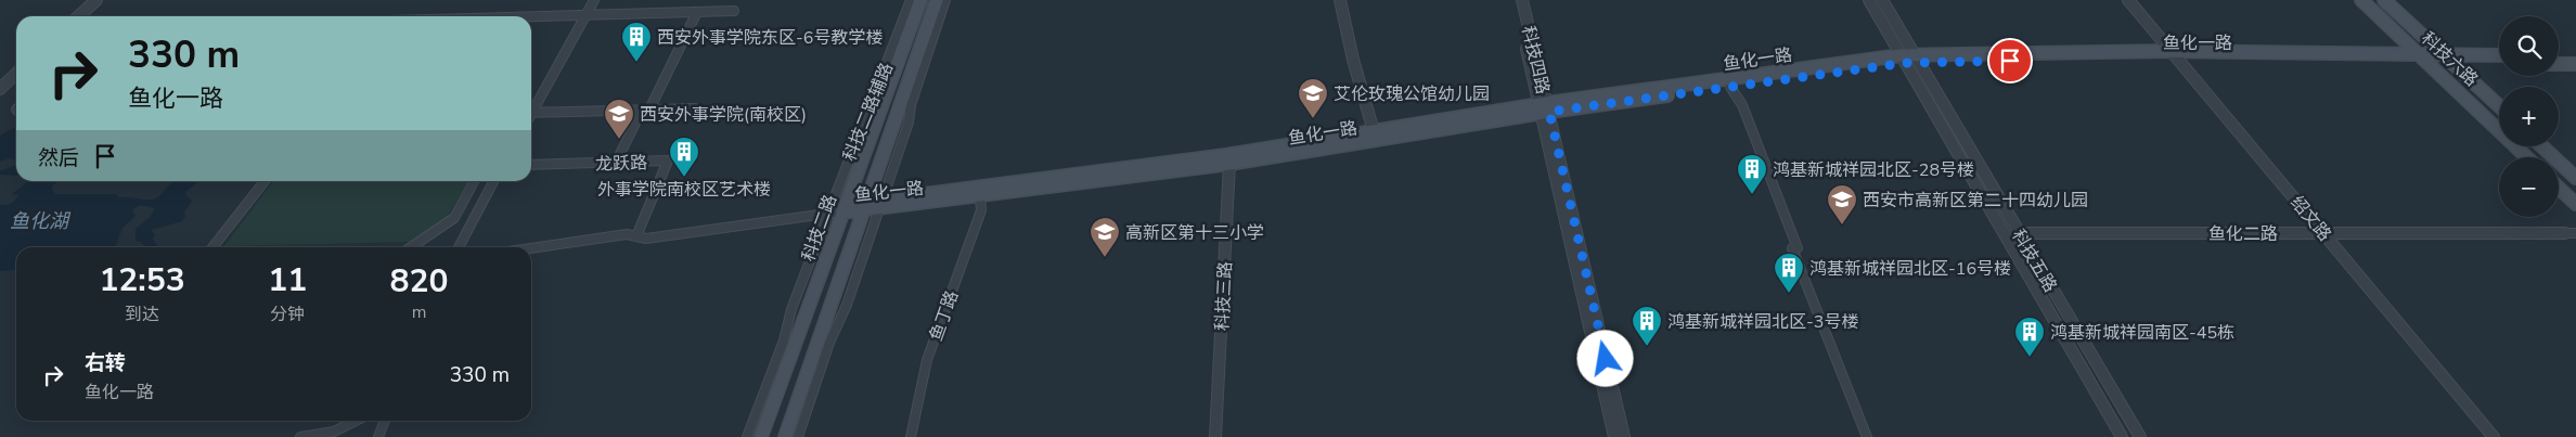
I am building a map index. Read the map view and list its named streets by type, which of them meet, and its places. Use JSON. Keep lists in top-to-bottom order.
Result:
{
  "streets": {
    "main road": ["鱼化一路", "科技六路", "科技二路"],
    "street": [
      "科技四路",
      "科技二路辅路",
      "龙跃路",
      "绍文路",
      "鱼化二路",
      "科技五路",
      "科技三路",
      "鱼丁路"
    ]
  },
  "crossings": [
    ["鱼化一路", "科技六路"],
    ["鱼化一路", "科技四路"],
    ["鱼化一路", "科技二路辅路"],
    ["鱼化一路", "绍文路"],
    ["鱼化一路", "科技二路"],
    ["鱼化一路", "科技五路"],
    ["鱼化一路", "科技三路"],
    ["鱼化一路", "鱼丁路"],
    ["绍文路", "鱼化二路"],
    ["鱼化二路", "科技五路"]
  ],
  "water": ["鱼化湖"],
  "places": {
    "building": [
      "西安外事学院东区-6号教学楼",
      "外事学院南校区艺术楼",
      "鸿基新城祥园北区-28号楼",
      "鸿基新城祥园北区-16号楼",
      "鸿基新城祥园北区-3号楼",
      "鸿基新城祥园南区-45栋"
    ],
    "school or university": [
      "艾伦玫瑰公馆幼儿园",
      "西安外事学院(南校区)",
      "西安市高新区第二十四幼儿园",
      "高新区第十三小学"
    ]
  },
  "page": {
    "map_buttons": ["+", "−"],
    "turn": ["330 m", "鱼化一路"],
    "then": "然后",
    "eta": [
      "12:53",
      "到达",
      "11",
      "分钟",
      "820",
      "m"
    ],
    "list": [
      {
        "name": "右转",
        "note": "鱼化一路",
        "value": "330 m"
      }
    ]
  }
}
